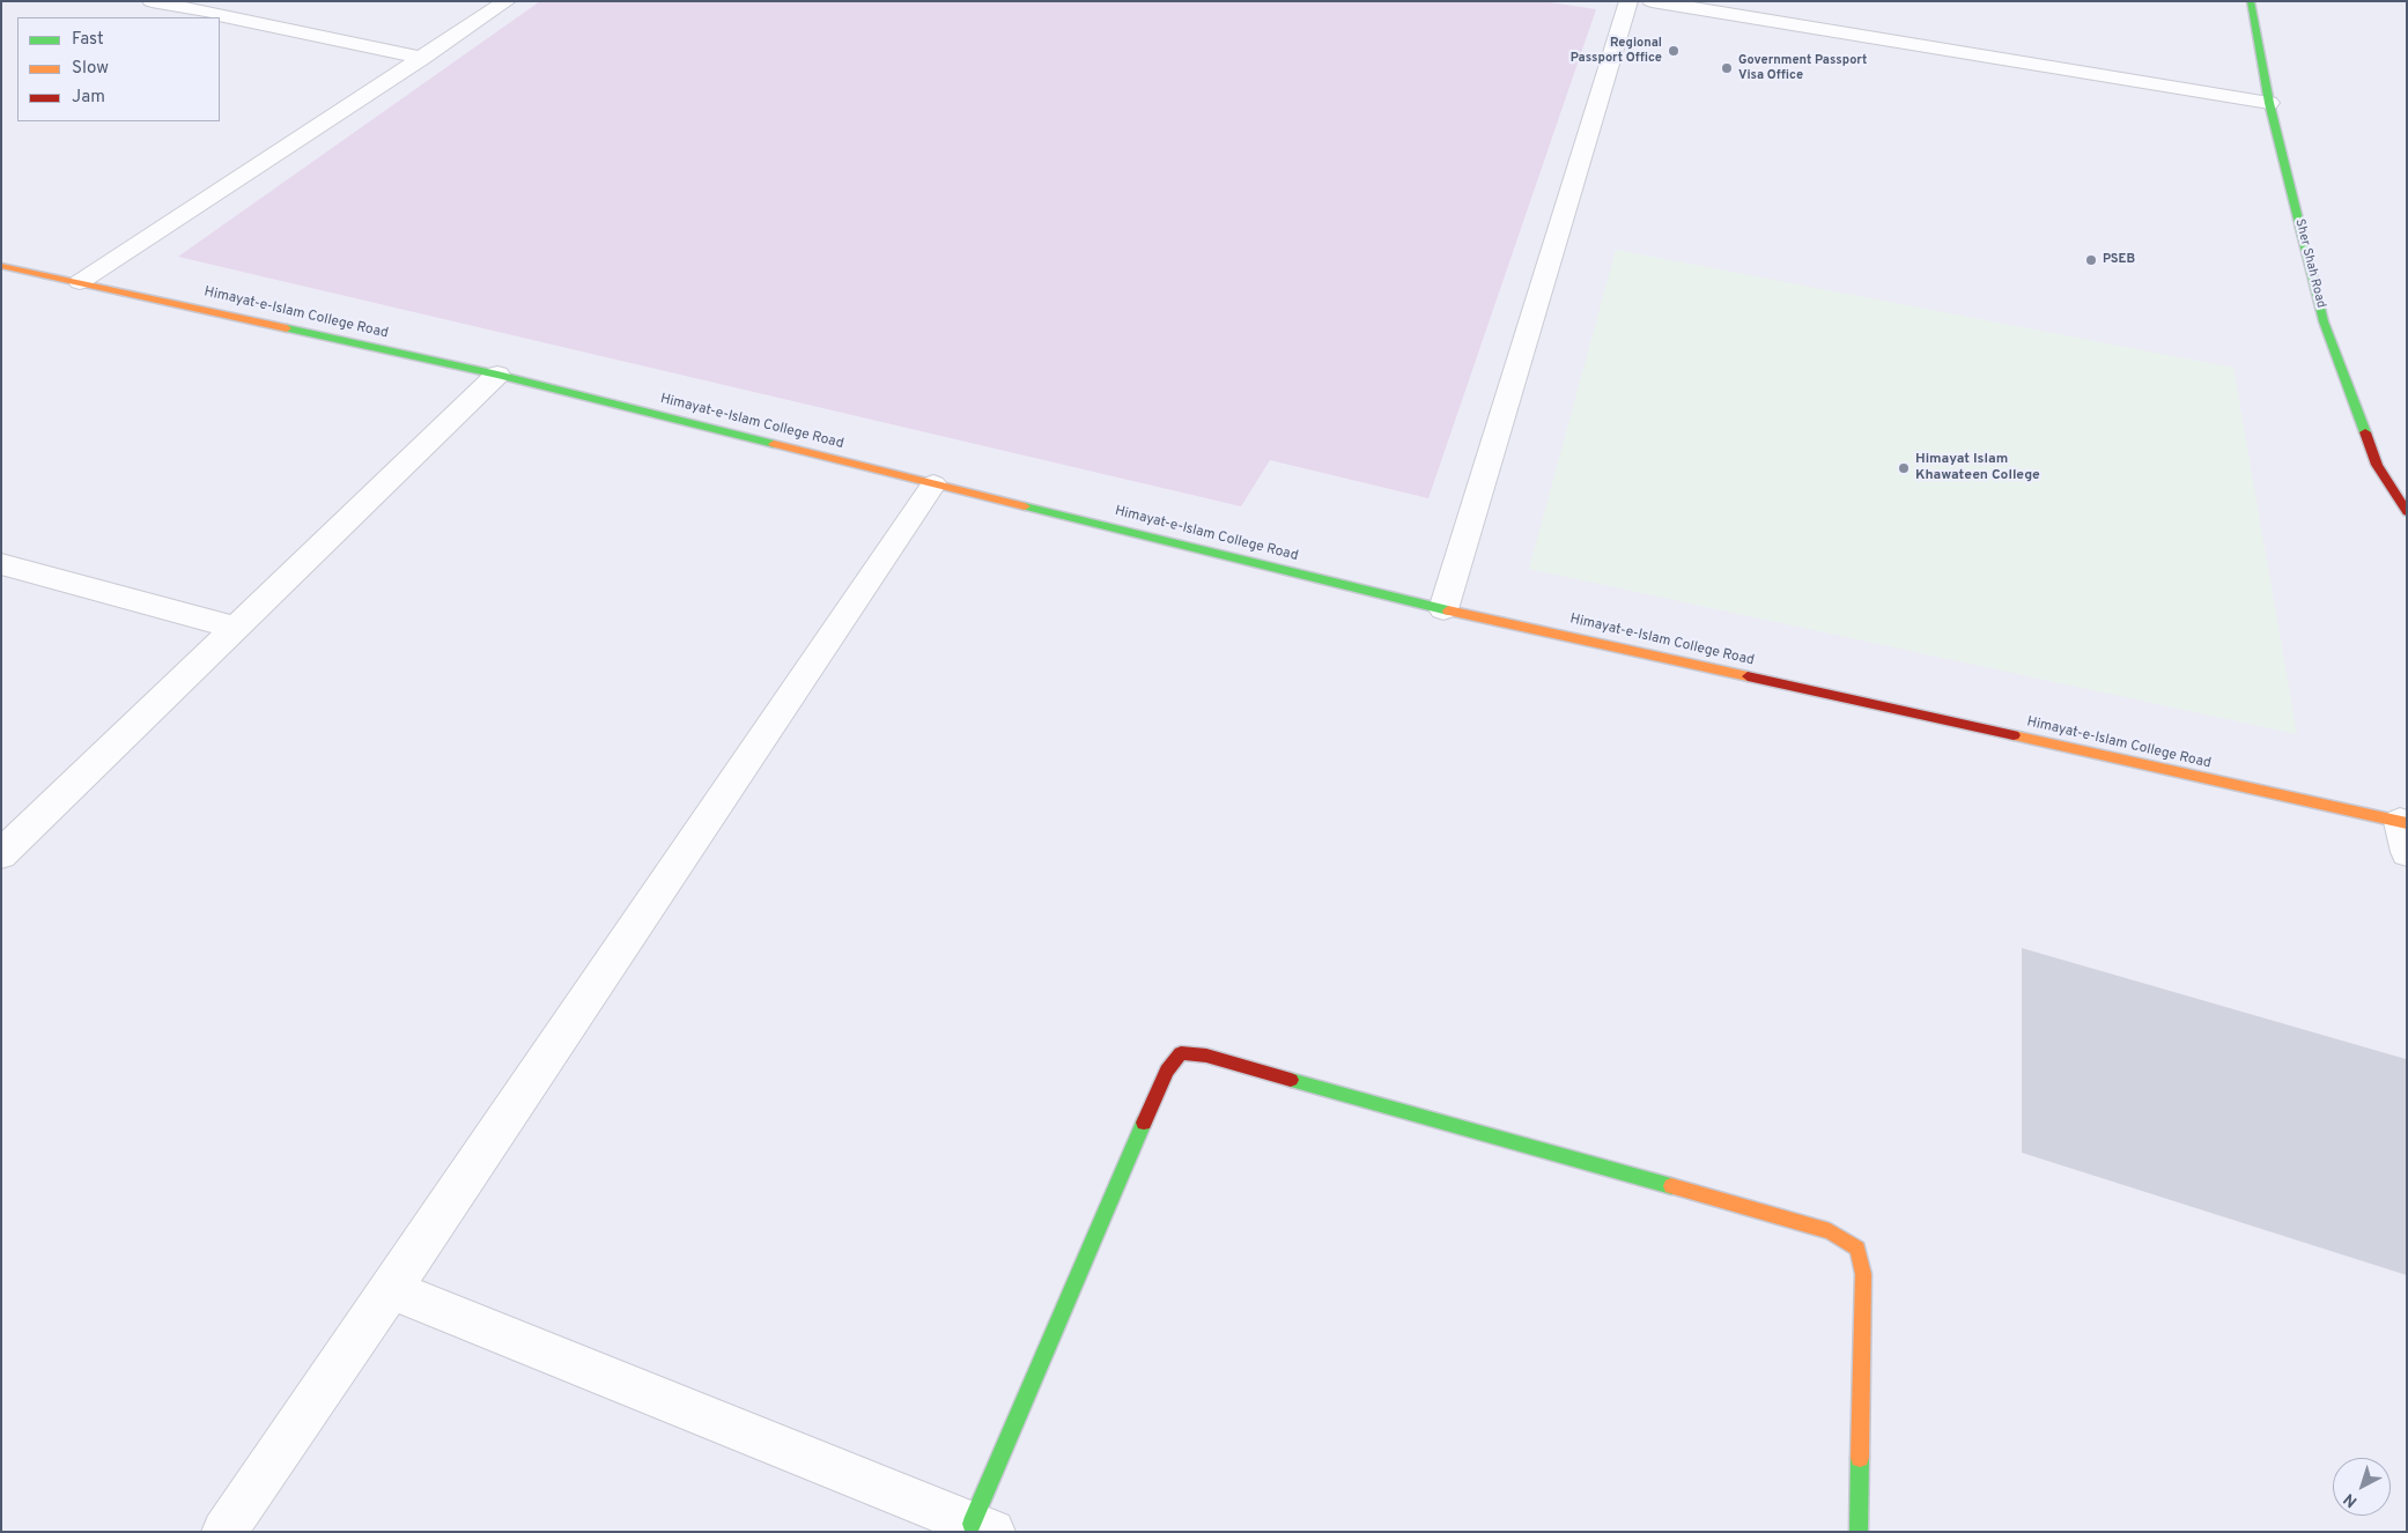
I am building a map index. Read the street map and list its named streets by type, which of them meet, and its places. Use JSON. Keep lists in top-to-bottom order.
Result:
{
  "streets": {
    "street": ["Sher Shah Road", "Himayat-e-Islam College Road"]
  },
  "places": [
    "Regional Passport Office",
    "Government Passport Visa Office",
    "PSEB",
    "Himayat Islam Khawateen College"
  ],
  "legend": ["Fast", "Slow", "Jam"],
  "north": "bottom left"
}
